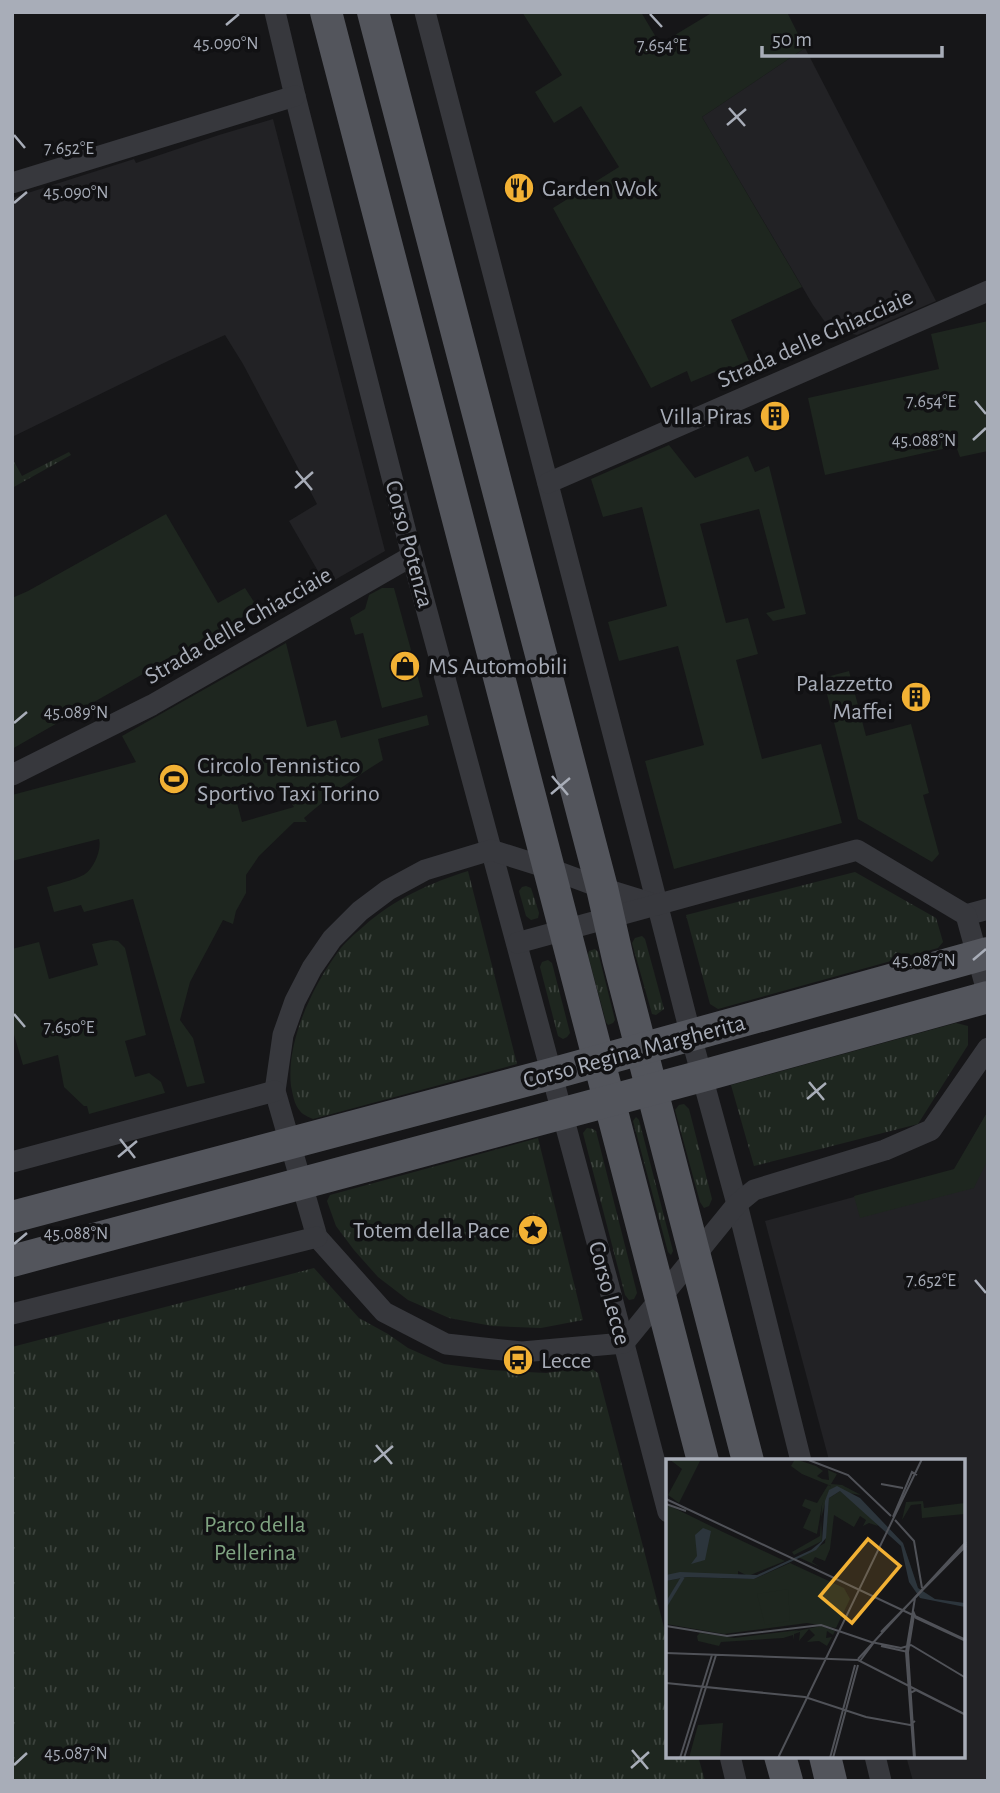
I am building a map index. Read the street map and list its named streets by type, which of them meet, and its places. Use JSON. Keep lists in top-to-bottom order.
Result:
{
  "streets": {
    "main road": ["Corso Regina Margherita", "Corso Lecce"],
    "street": ["Strada delle Ghiacciaie", "Corso Potenza"]
  },
  "crossings": [
    ["Strada delle Ghiacciaie", "Corso Potenza"],
    ["Corso Potenza", "Corso Regina Margherita"],
    ["Corso Potenza", "Corso Lecce"],
    ["Corso Regina Margherita", "Corso Lecce"]
  ],
  "parks": ["Parco della Pellerina"],
  "places": {
    "restaurant": ["Garden Wok"],
    "building": ["Villa Piras", "Palazzetto Maffei"],
    "shop": ["MS Automobili"],
    "sports": ["Circolo Tennistico Sportivo Taxi Torino"],
    "place": ["Totem della Pace"],
    "bus stop": ["Lecce"]
  },
  "scale_bar": "50 m",
  "coordinates": [
    "45.090°N",
    "7.654°E",
    "7.652°E",
    "45.088°N",
    "45.089°N",
    "45.087°N",
    "7.650°E"
  ]
}
